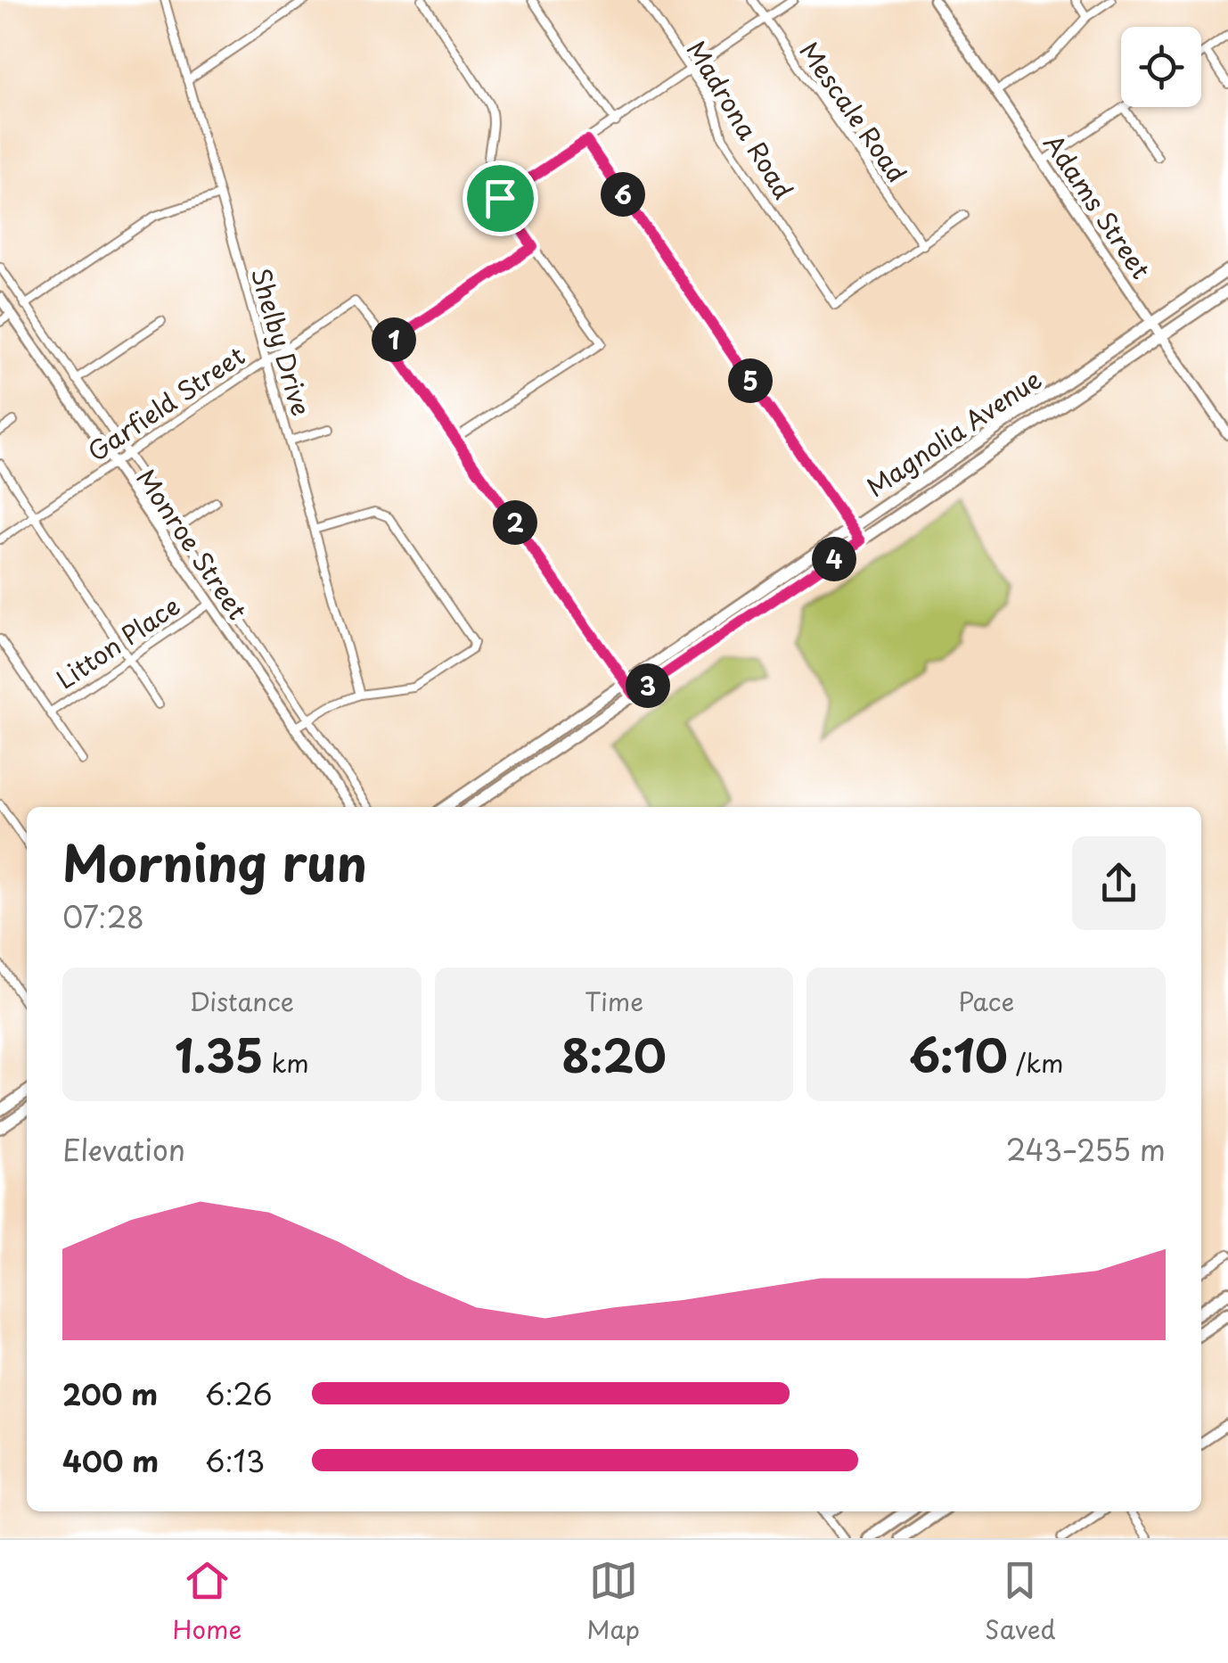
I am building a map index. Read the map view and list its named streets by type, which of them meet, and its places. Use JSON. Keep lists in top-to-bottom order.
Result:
{
  "streets": {
    "main road": ["Adams Street", "Magnolia Avenue", "Monroe Street"],
    "street": [
      "Mescale Road",
      "Madrona Road",
      "Shelby Drive",
      "Garfield Street",
      "Litton Place"
    ]
  },
  "crossings": [
    ["Mescale Road", "Madrona Road"],
    ["Adams Street", "Magnolia Avenue"],
    ["Shelby Drive", "Garfield Street"],
    ["Garfield Street", "Monroe Street"],
    ["Monroe Street", "Litton Place"]
  ],
  "page": {
    "pins": [
      "6",
      "1",
      "5",
      "2",
      "4",
      "3"
    ],
    "heading": ["Morning run", "07:28"],
    "stats": [
      ["Distance", "1.35 km"],
      ["Time", "8:20"],
      ["Pace", "6:10 /km"]
    ],
    "chart": ["Elevation", "243–255 m"],
    "list": [
      {
        "name": "200 m",
        "note": "6:26"
      },
      {
        "name": "400 m",
        "note": "6:13"
      }
    ],
    "tabs": ["Home", "Map", "Saved"]
  }
}
